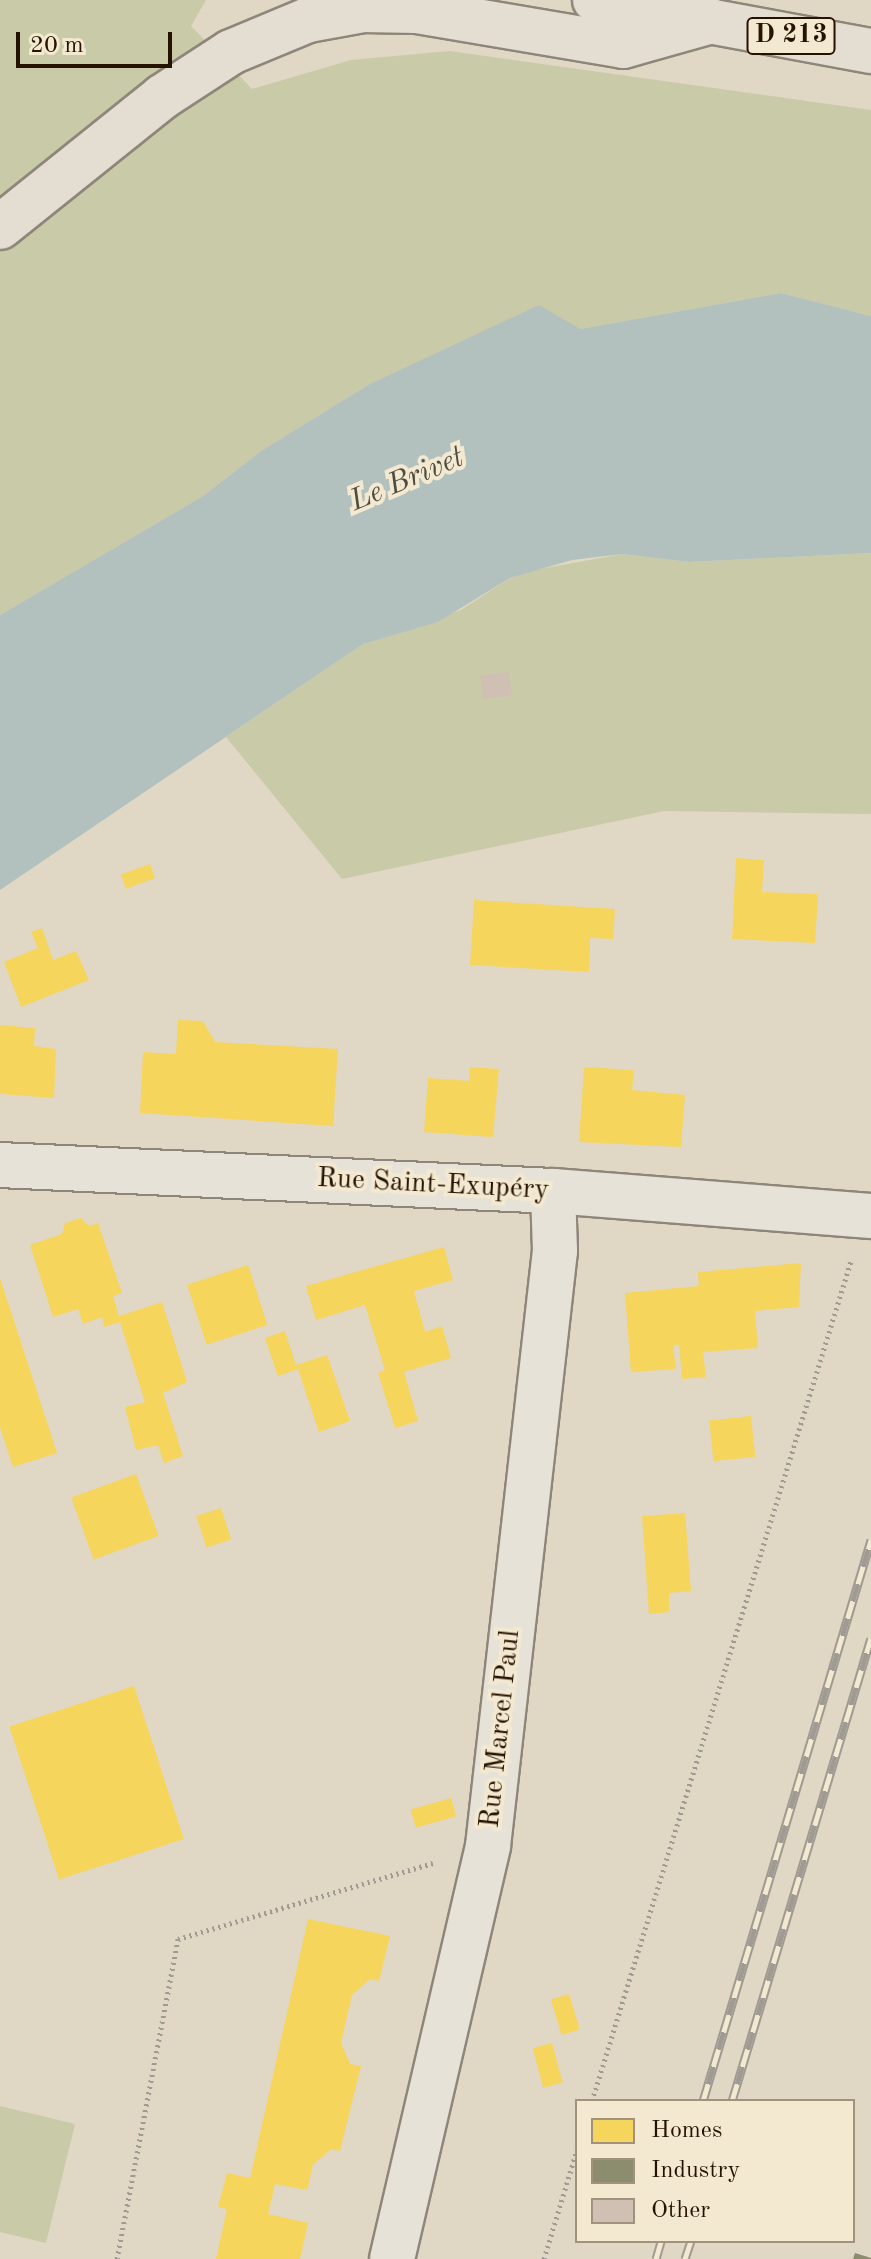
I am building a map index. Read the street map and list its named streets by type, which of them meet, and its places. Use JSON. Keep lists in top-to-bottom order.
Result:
{
  "streets": {
    "highway": ["D 213"],
    "street": ["Rue Saint-Exupéry", "Rue Marcel Paul"]
  },
  "crossings": [
    ["Rue Saint-Exupéry", "Rue Marcel Paul"]
  ],
  "water": ["Le Brivet"],
  "legend": ["Homes", "Industry", "Other"],
  "scale_bar": "20 m"
}
